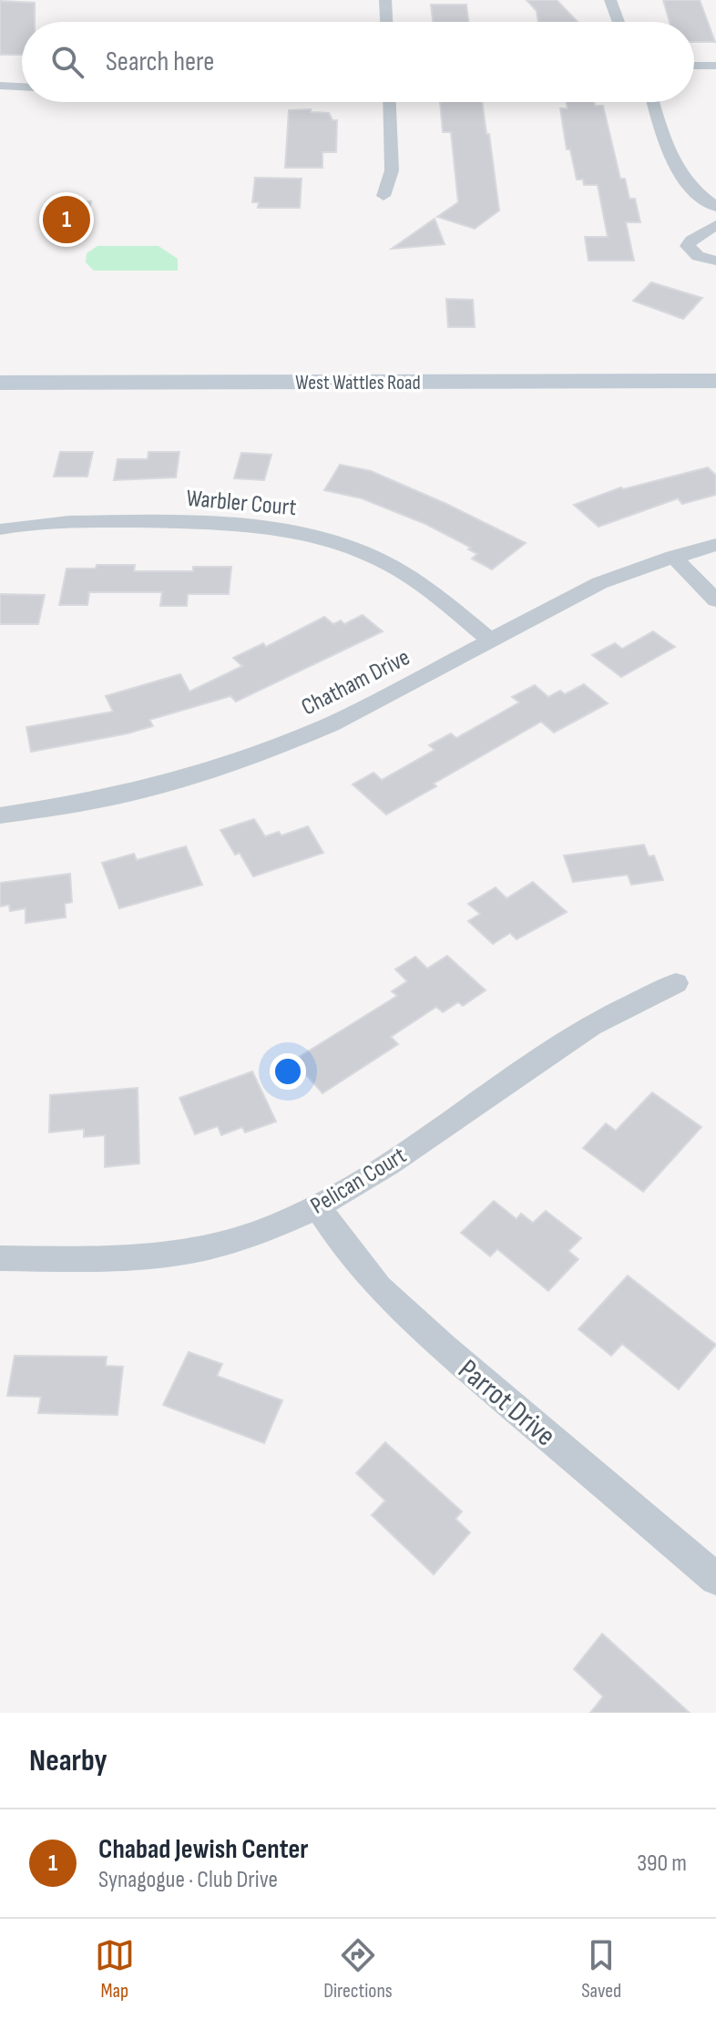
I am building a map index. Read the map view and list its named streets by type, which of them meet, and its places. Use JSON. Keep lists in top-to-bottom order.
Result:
{
  "streets": {
    "street": [
      "West Wattles Road",
      "Warbler Court",
      "Chatham Drive",
      "Pelican Court",
      "Parrot Drive"
    ]
  },
  "crossings": [
    ["Warbler Court", "Chatham Drive"],
    ["Pelican Court", "Parrot Drive"]
  ],
  "page": {
    "search": "Search here",
    "pins": "1",
    "heading": "Nearby",
    "list": [
      {
        "mark": "1",
        "name": "Chabad Jewish Center",
        "note": "Synagogue · Club Drive",
        "value": "390 m"
      }
    ],
    "nav": ["Map", "Directions", "Saved"]
  }
}
